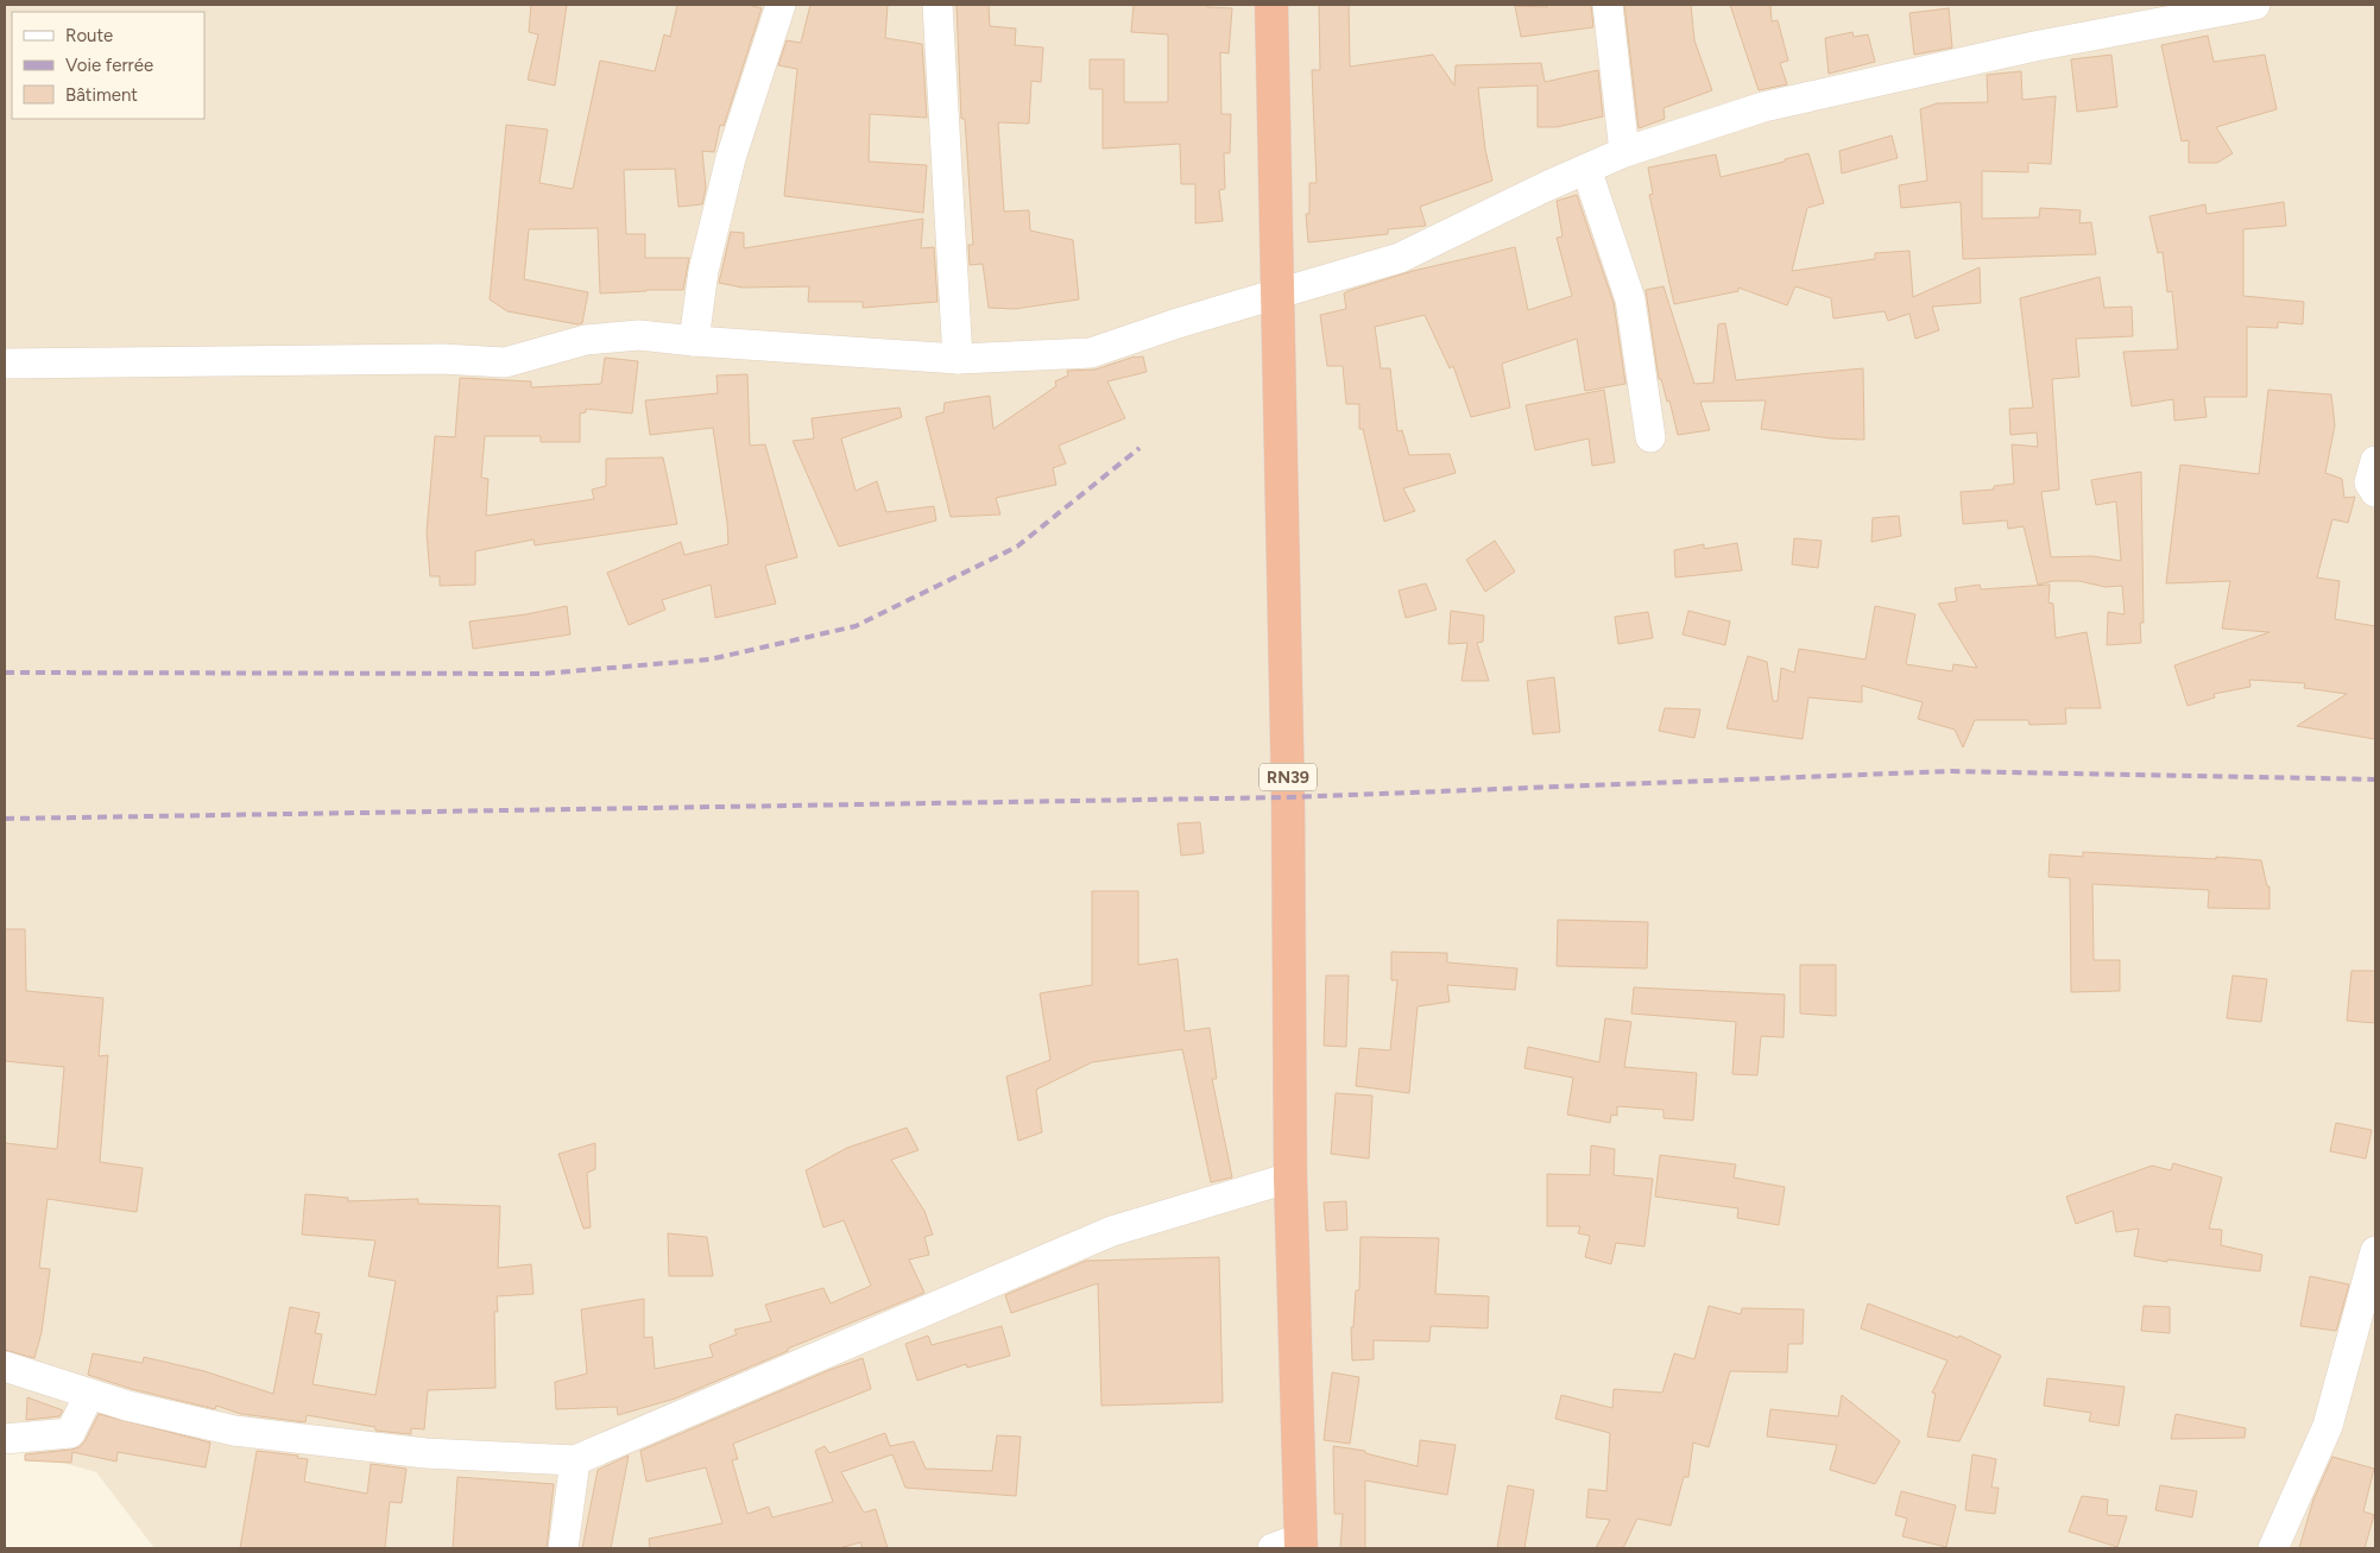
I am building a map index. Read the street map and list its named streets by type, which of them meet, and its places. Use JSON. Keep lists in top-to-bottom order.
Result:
{
  "streets": {
    "highway": ["RN39"]
  },
  "legend": ["Route", "Voie ferrée", "Bâtiment"]
}
